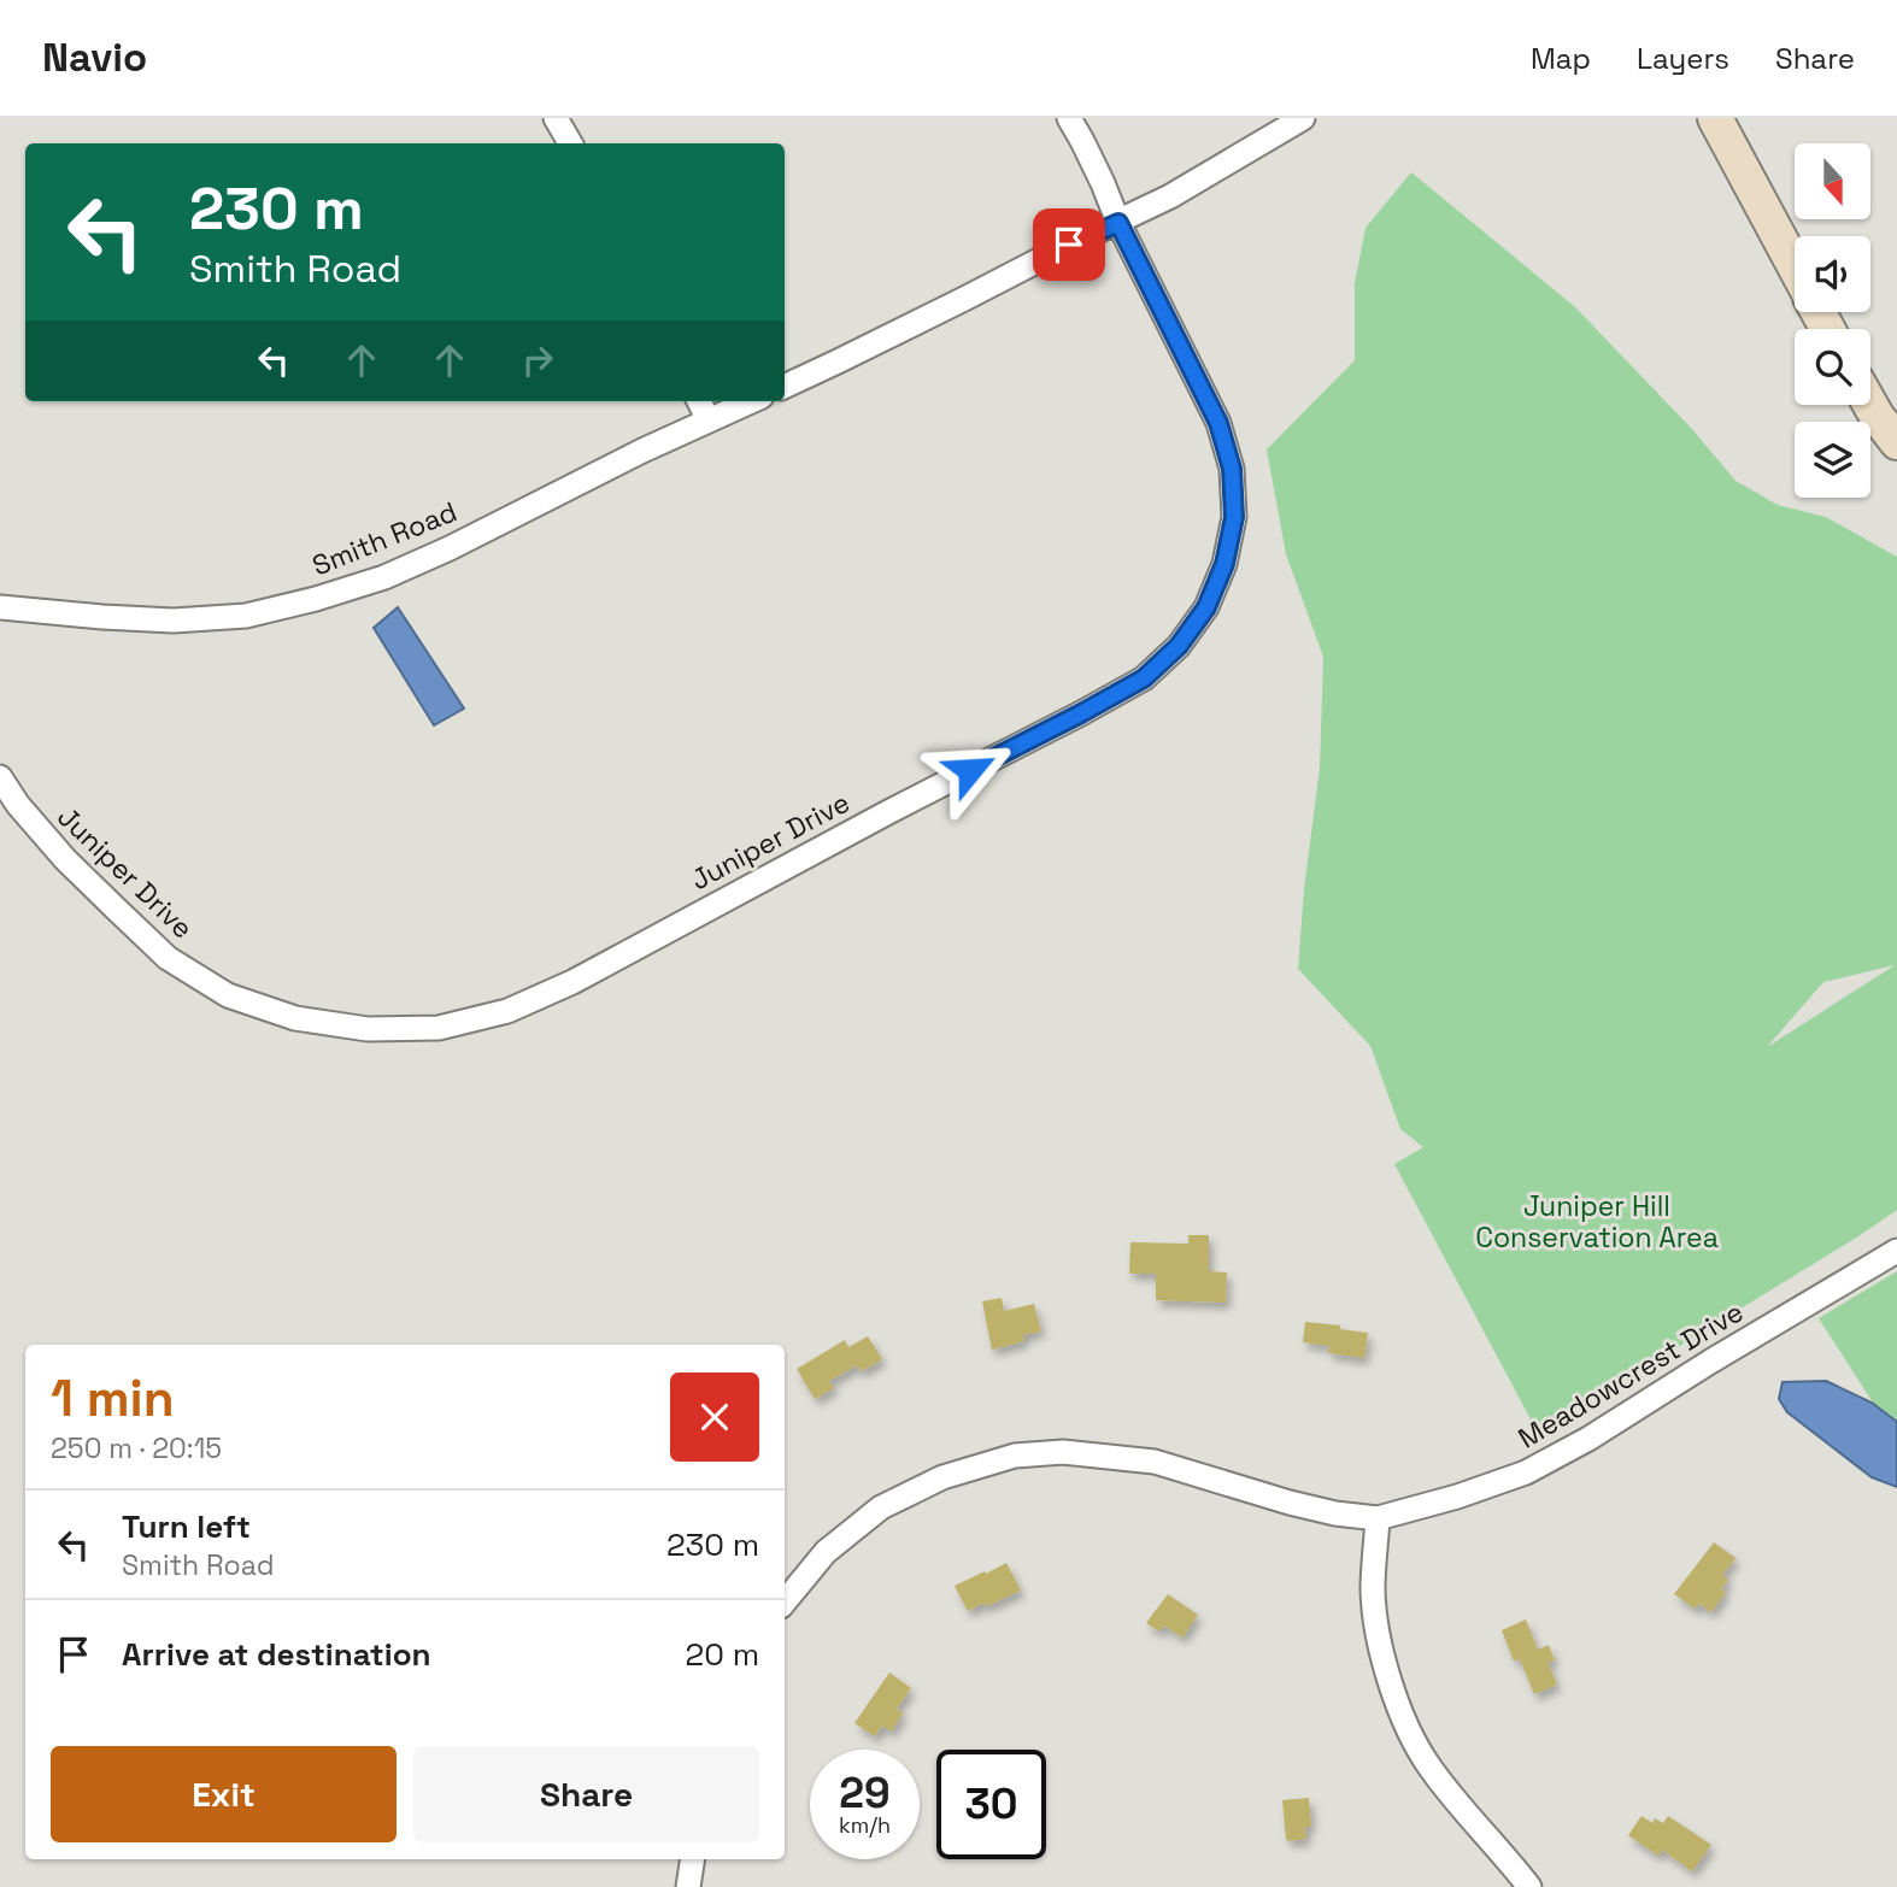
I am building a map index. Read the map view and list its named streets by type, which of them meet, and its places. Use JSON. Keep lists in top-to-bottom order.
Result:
{
  "streets": {
    "street": ["Smith Road", "Juniper Drive", "Meadowcrest Drive"]
  },
  "parks": ["Juniper Hill Conservation Area"],
  "north": "bottom",
  "page": {
    "header": "Navio",
    "nav": ["Map", "Layers", "Share"],
    "turn": ["230 m", "Smith Road"],
    "heading": ["1 min", "250 m · 20:15"],
    "list": [
      {
        "name": "Turn left",
        "note": "Smith Road",
        "value": "230 m"
      },
      {
        "name": "Arrive at destination",
        "value": "20 m"
      }
    ],
    "buttons": ["Exit", "Share"],
    "speed": "29 km/h",
    "limit": "30"
  }
}
